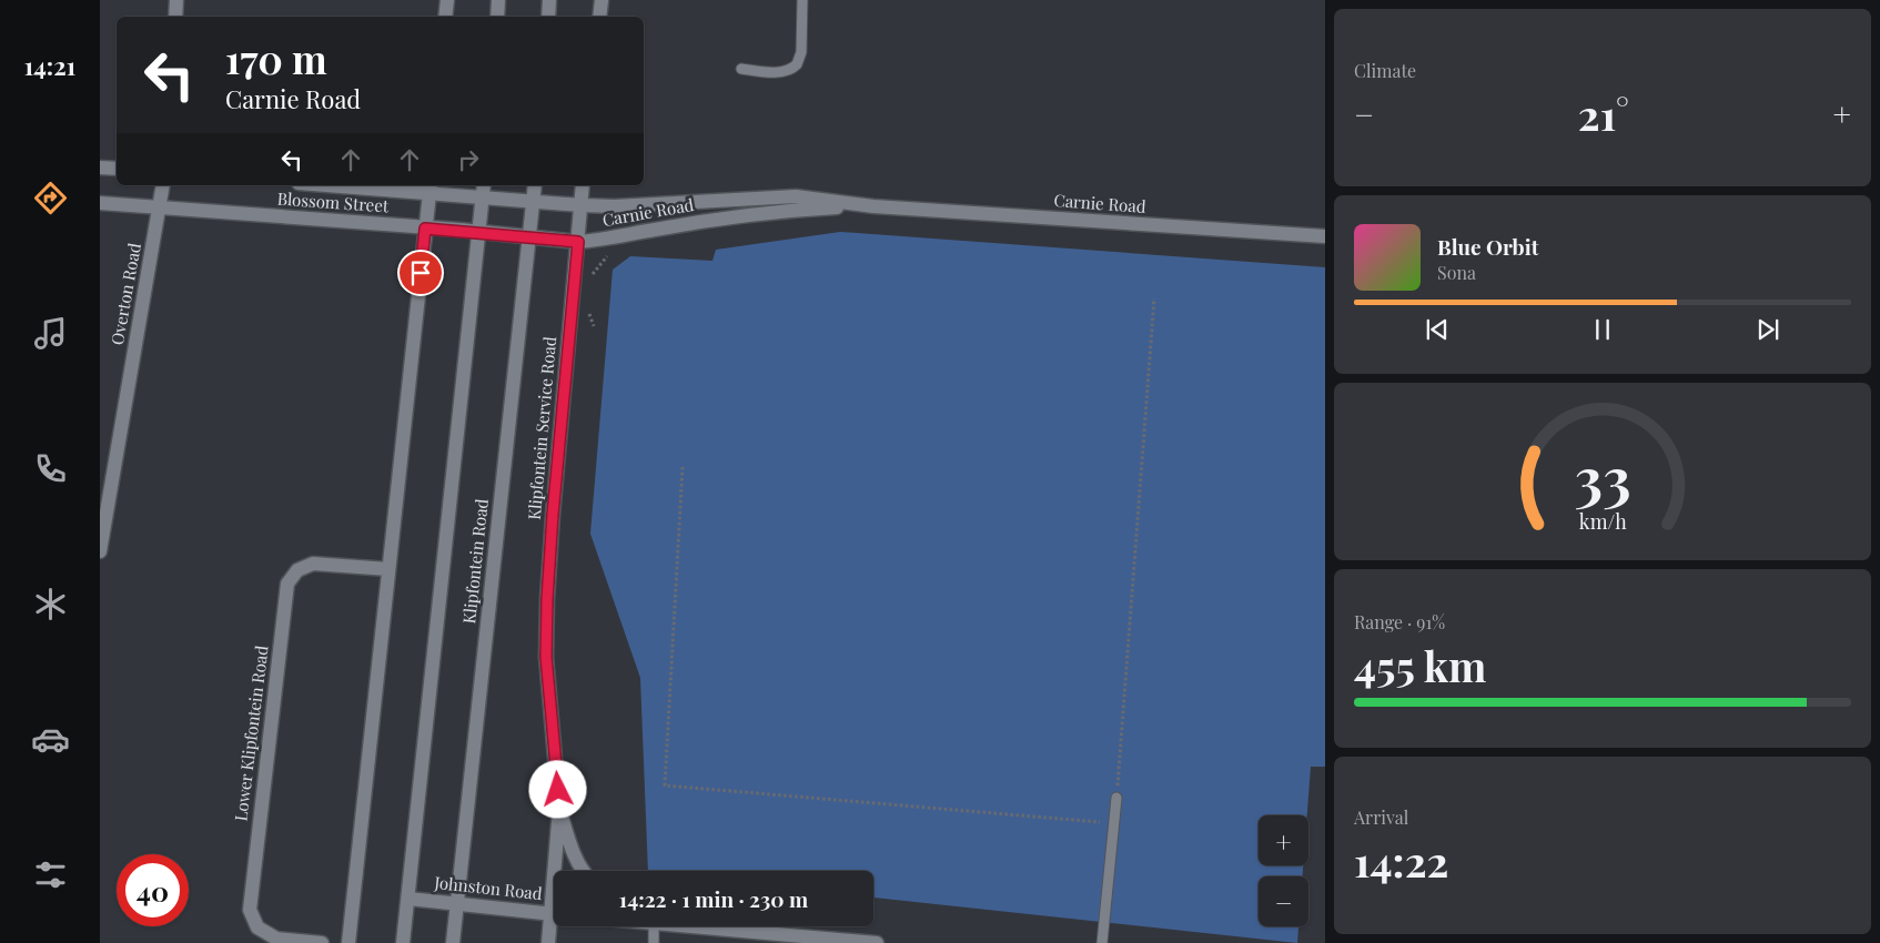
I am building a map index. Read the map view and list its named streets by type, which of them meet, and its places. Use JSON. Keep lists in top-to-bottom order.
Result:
{
  "streets": {
    "street": [
      "Blossom Street",
      "Carnie Road",
      "Overton Road",
      "Klipfontein Service Road",
      "Klipfontein Road",
      "Lower Klipfontein Road",
      "Johnston Road"
    ]
  },
  "crossings": [
    ["Blossom Street", "Carnie Road"],
    ["Blossom Street", "Overton Road"],
    ["Blossom Street", "Klipfontein Road"],
    ["Carnie Road", "Klipfontein Service Road"],
    ["Carnie Road", "Klipfontein Road"],
    ["Klipfontein Road", "Johnston Road"]
  ],
  "page": {
    "tabs": "14:21",
    "tile": [
      "Climate",
      ["Range · 91%", "455 km"],
      ["Arrival", "14:22"]
    ],
    "turn": ["170 m", "Carnie Road"],
    "heat": ["−", "21°", "+"],
    "song": ["Blue Orbit", "Sona"],
    "map_buttons": ["+", "−"],
    "limit": "40",
    "trip": "14:22 · 1 min · 230 m",
    "gauge": ["33", "km/h"]
  }
}
